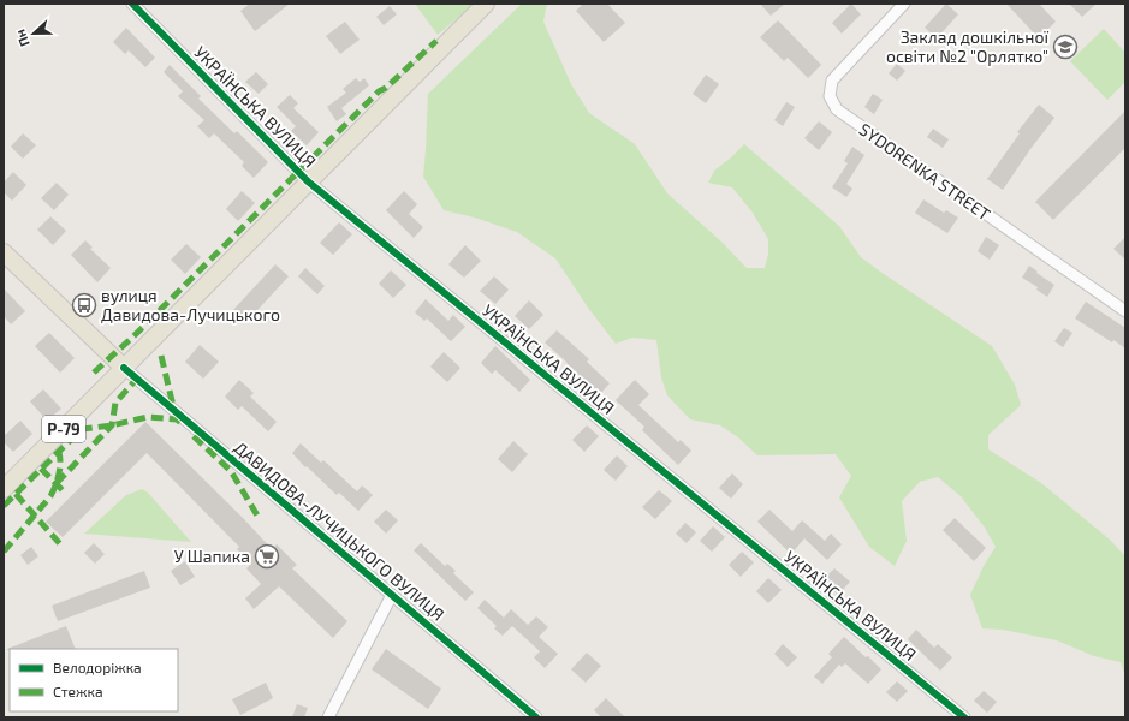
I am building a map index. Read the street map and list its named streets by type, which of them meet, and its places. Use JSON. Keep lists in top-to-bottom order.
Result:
{
  "streets": {
    "main road": ["Р-79", "ДАВИДОВА-ЛУЧИЦЬКОГО ВУЛИЦЯ"],
    "street": ["УКРАЇНСЬКА ВУЛИЦЯ", "SYDORENKA STREET"]
  },
  "crossings": [
    ["УКРАЇНСЬКА ВУЛИЦЯ", "Р-79"],
    ["Р-79", "ДАВИДОВА-ЛУЧИЦЬКОГО ВУЛИЦЯ"]
  ],
  "places": {
    "school or university": ["Заклад дошкільної освіти №2 \"Орлятко\""],
    "bus stop": ["вулиця Давидова-Лучицького"],
    "supermarket": ["У Шапика"]
  },
  "legend": ["Велодоріжка", "Стежка"],
  "north": "left"
}
